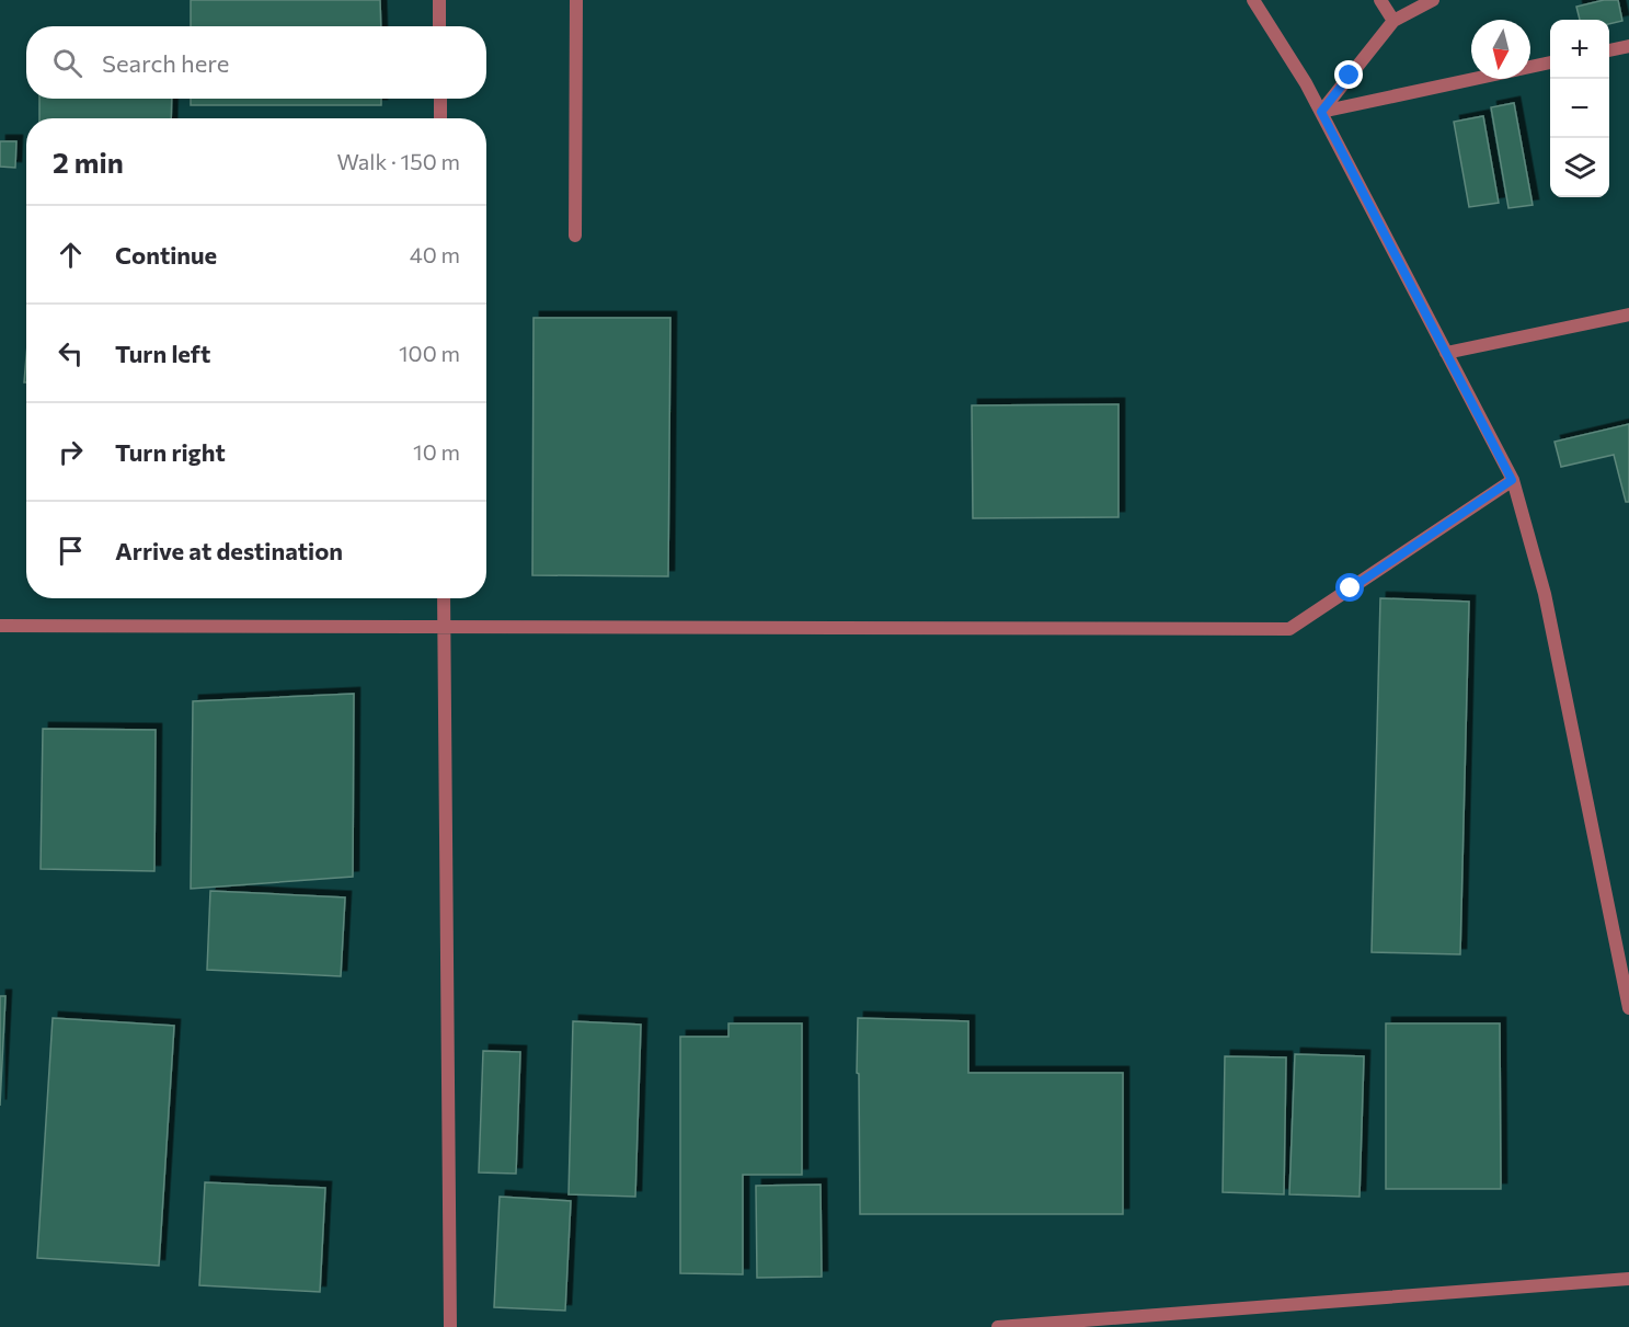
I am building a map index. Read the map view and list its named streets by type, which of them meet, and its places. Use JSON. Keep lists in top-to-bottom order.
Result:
{
  "north": "bottom",
  "page": {
    "map_buttons": ["+", "−"],
    "search": "Search here",
    "heading": ["2 min", "Walk · 150 m"],
    "list": [
      ["Continue", "40 m"],
      ["Turn left", "100 m"],
      ["Turn right", "10 m"],
      "Arrive at destination"
    ]
  }
}
